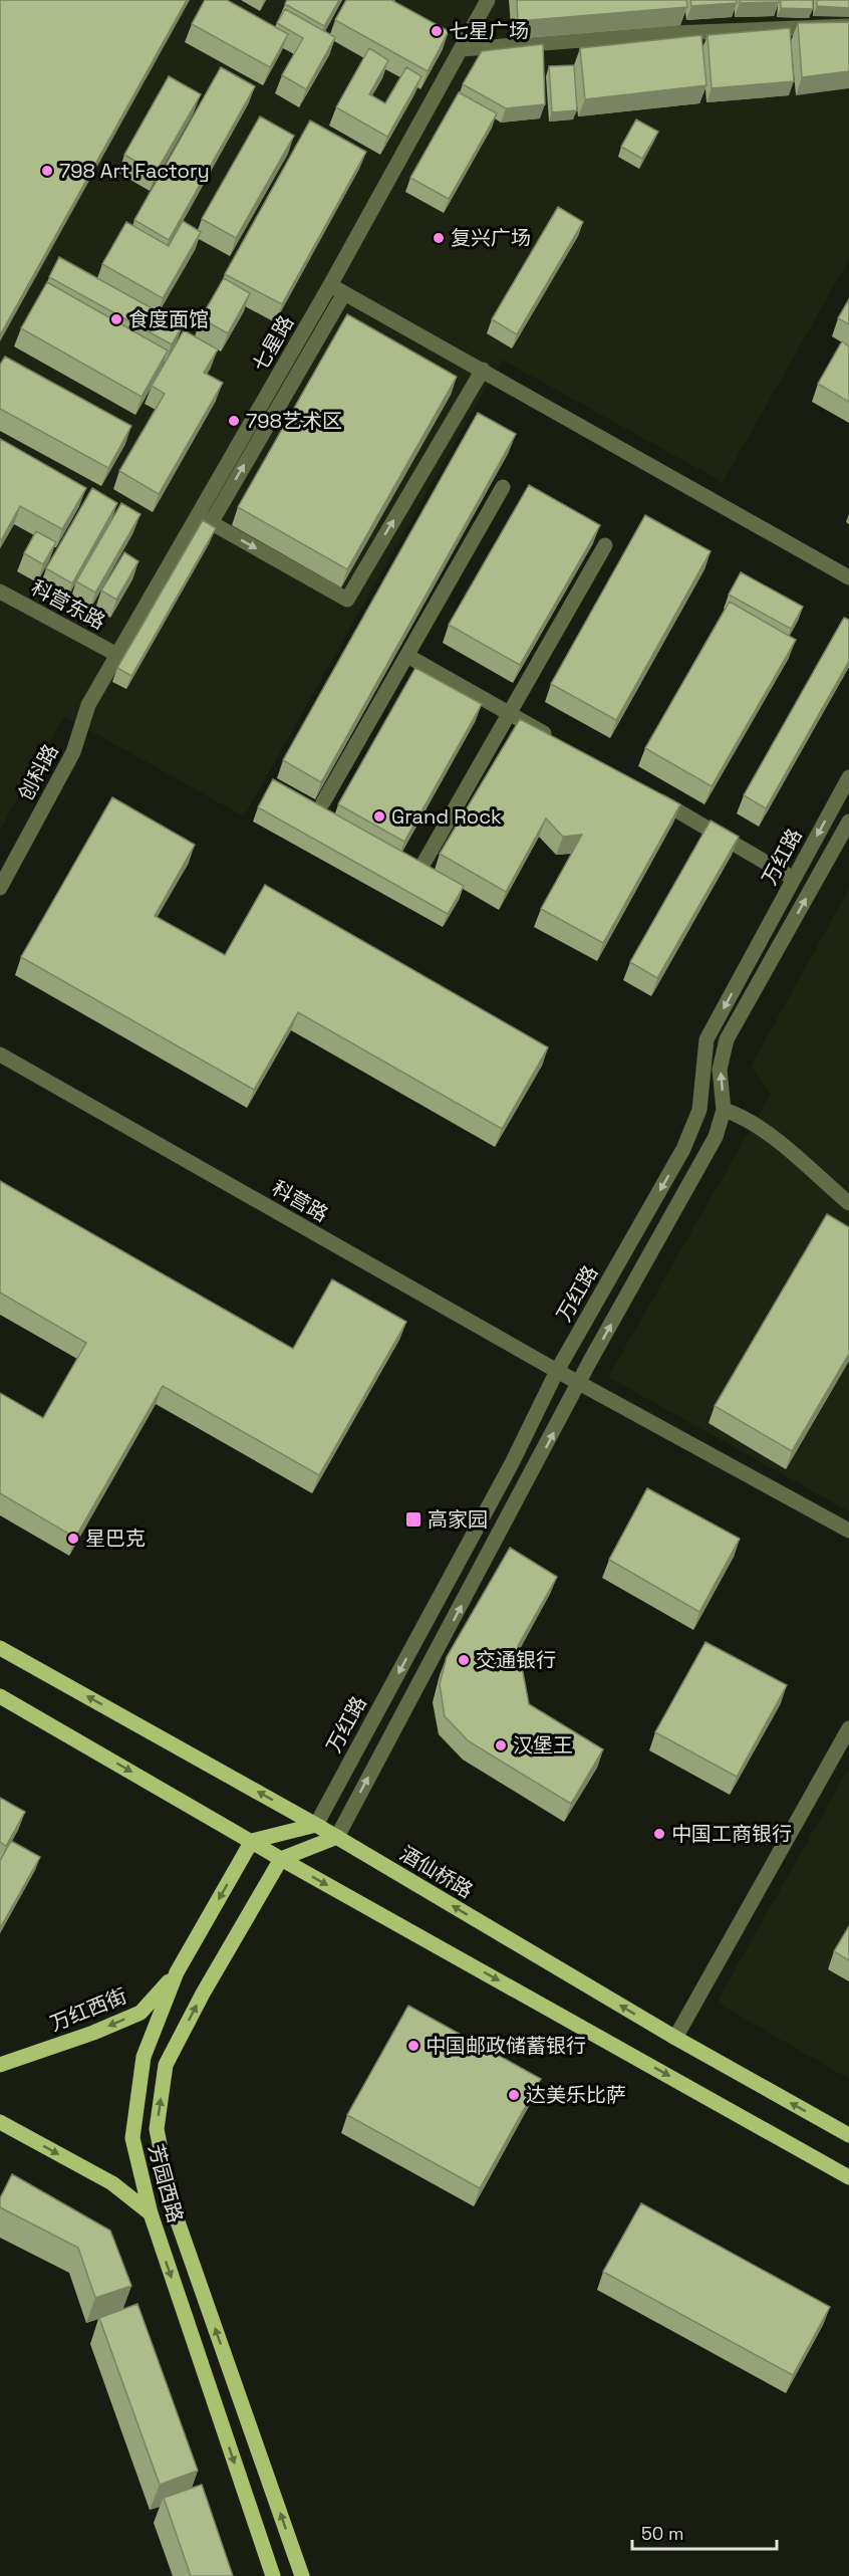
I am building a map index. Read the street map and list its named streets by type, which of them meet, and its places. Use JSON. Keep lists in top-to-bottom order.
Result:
{
  "streets": {
    "main road": ["酒仙桥路", "万红西街", "芳园西路"],
    "street": [
      "七星路",
      "科营东路",
      "创科路",
      "万红路",
      "科营路"
    ]
  },
  "crossings": [
    ["七星路", "科营东路"],
    ["七星路", "创科路"],
    ["万红路", "科营路"],
    ["万红路", "酒仙桥路"],
    ["万红西街", "芳园西路"]
  ],
  "one_way": ["万红西街"],
  "places": {
    "other": [
      "七星广场",
      "798 Art Factory",
      "复兴广场",
      "食度面馆",
      "798艺术区",
      "Grand Rock",
      "星巴克",
      "交通银行",
      "汉堡王",
      "中国工商银行",
      "中国邮政储蓄银行",
      "达美乐比萨"
    ],
    "transit": ["高家园"]
  },
  "scale_bar": "50 m"
}
